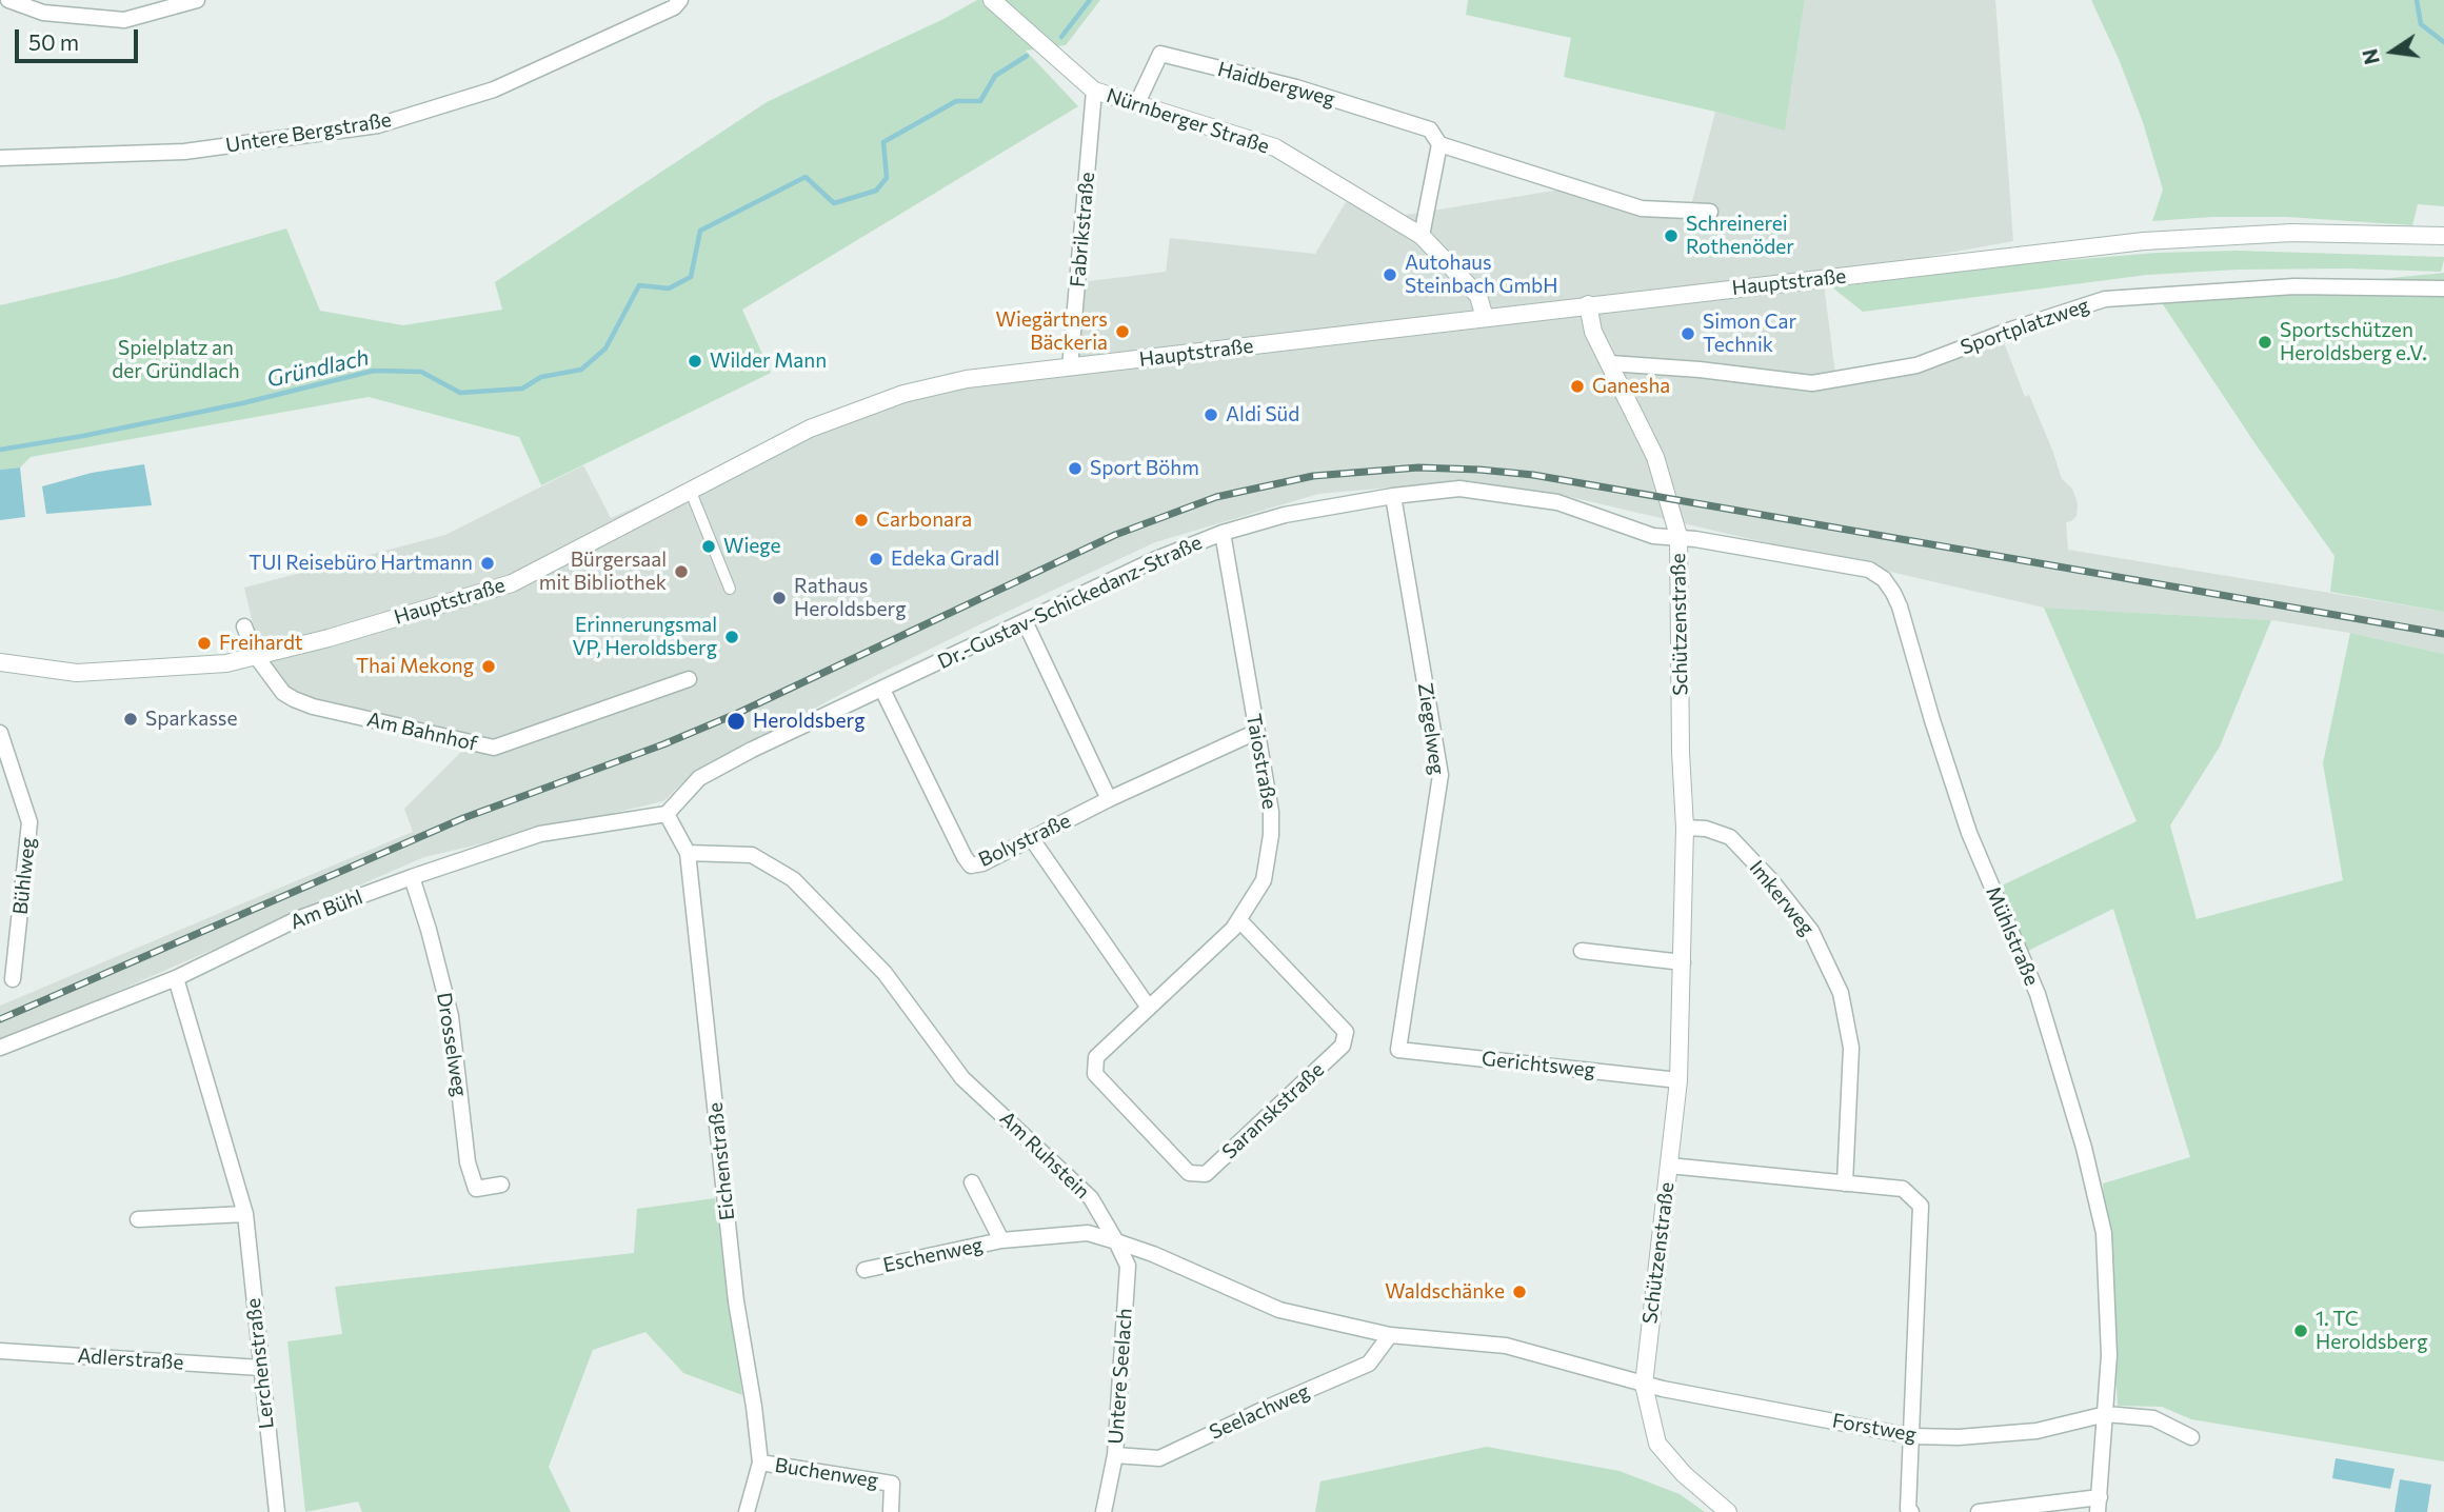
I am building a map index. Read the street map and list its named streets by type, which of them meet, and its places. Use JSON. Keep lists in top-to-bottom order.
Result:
{
  "streets": {
    "street": [
      "Haidbergweg",
      "Nürnberger Straße",
      "Untere Bergstraße",
      "Fabrikstraße",
      "Hauptstraße",
      "Sportplatzweg",
      "Dr.-Gustav-Schickedanz-Straße",
      "Schützenstraße",
      "Ziegelweg",
      "Am Bahnhof",
      "Taiostraße",
      "Bolystraße",
      "Bühlweg",
      "Imkerweg",
      "Am Bühl",
      "Mühlstraße",
      "Drosselweg",
      "Gerichtsweg",
      "Saranskstraße",
      "Am Ruhstein",
      "Eichenstraße",
      "Eschenweg",
      "Adlerstraße",
      "Lerchenstraße",
      "Untere Seelach",
      "Seelachweg",
      "Forstweg",
      "Buchenweg"
    ]
  },
  "crossings": [
    ["Haidbergweg", "Nürnberger Straße"],
    ["Nürnberger Straße", "Fabrikstraße"],
    ["Nürnberger Straße", "Hauptstraße"],
    ["Fabrikstraße", "Hauptstraße"],
    ["Hauptstraße", "Schützenstraße"],
    ["Hauptstraße", "Am Bahnhof"],
    ["Sportplatzweg", "Schützenstraße"],
    ["Dr.-Gustav-Schickedanz-Straße", "Schützenstraße"],
    ["Dr.-Gustav-Schickedanz-Straße", "Ziegelweg"],
    ["Dr.-Gustav-Schickedanz-Straße", "Taiostraße"],
    ["Dr.-Gustav-Schickedanz-Straße", "Bolystraße"],
    ["Dr.-Gustav-Schickedanz-Straße", "Am Bühl"],
    ["Dr.-Gustav-Schickedanz-Straße", "Mühlstraße"],
    ["Dr.-Gustav-Schickedanz-Straße", "Eichenstraße"],
    ["Schützenstraße", "Imkerweg"],
    ["Schützenstraße", "Mühlstraße"],
    ["Schützenstraße", "Gerichtsweg"],
    ["Schützenstraße", "Forstweg"],
    ["Ziegelweg", "Gerichtsweg"],
    ["Taiostraße", "Bolystraße"],
    ["Taiostraße", "Saranskstraße"],
    ["Am Bühl", "Drosselweg"],
    ["Am Bühl", "Eichenstraße"],
    ["Am Bühl", "Lerchenstraße"],
    ["Mühlstraße", "Forstweg"],
    ["Am Ruhstein", "Eichenstraße"],
    ["Am Ruhstein", "Eschenweg"],
    ["Am Ruhstein", "Untere Seelach"],
    ["Eichenstraße", "Buchenweg"],
    ["Eschenweg", "Untere Seelach"],
    ["Adlerstraße", "Lerchenstraße"],
    ["Untere Seelach", "Seelachweg"]
  ],
  "water": ["Gründlach"],
  "parks": ["Spielplatz an der Gründlach"],
  "places": [
    "Schreinerei Rothenöder",
    "Autohaus Steinbach GmbH",
    "Wiegärtners Bäckeria",
    "Simon Car Technik",
    "Sportschützen Heroldsberg e.V.",
    "Wilder Mann",
    "Ganesha",
    "Aldi Süd",
    "Sport Böhm",
    "Carbonara",
    "Wiege",
    "Edeka Gradl",
    "TUI Reisebüro Hartmann",
    "Bürgersaal mit Bibliothek",
    "Rathaus Heroldsberg",
    "Erinnerungsmal VP, Heroldsberg",
    "Freihardt",
    "Thai Mekong",
    "Sparkasse",
    "Heroldsberg",
    "Waldschänke",
    "1. TC Heroldsberg"
  ],
  "scale_bar": "50 m",
  "north": "left"
}
